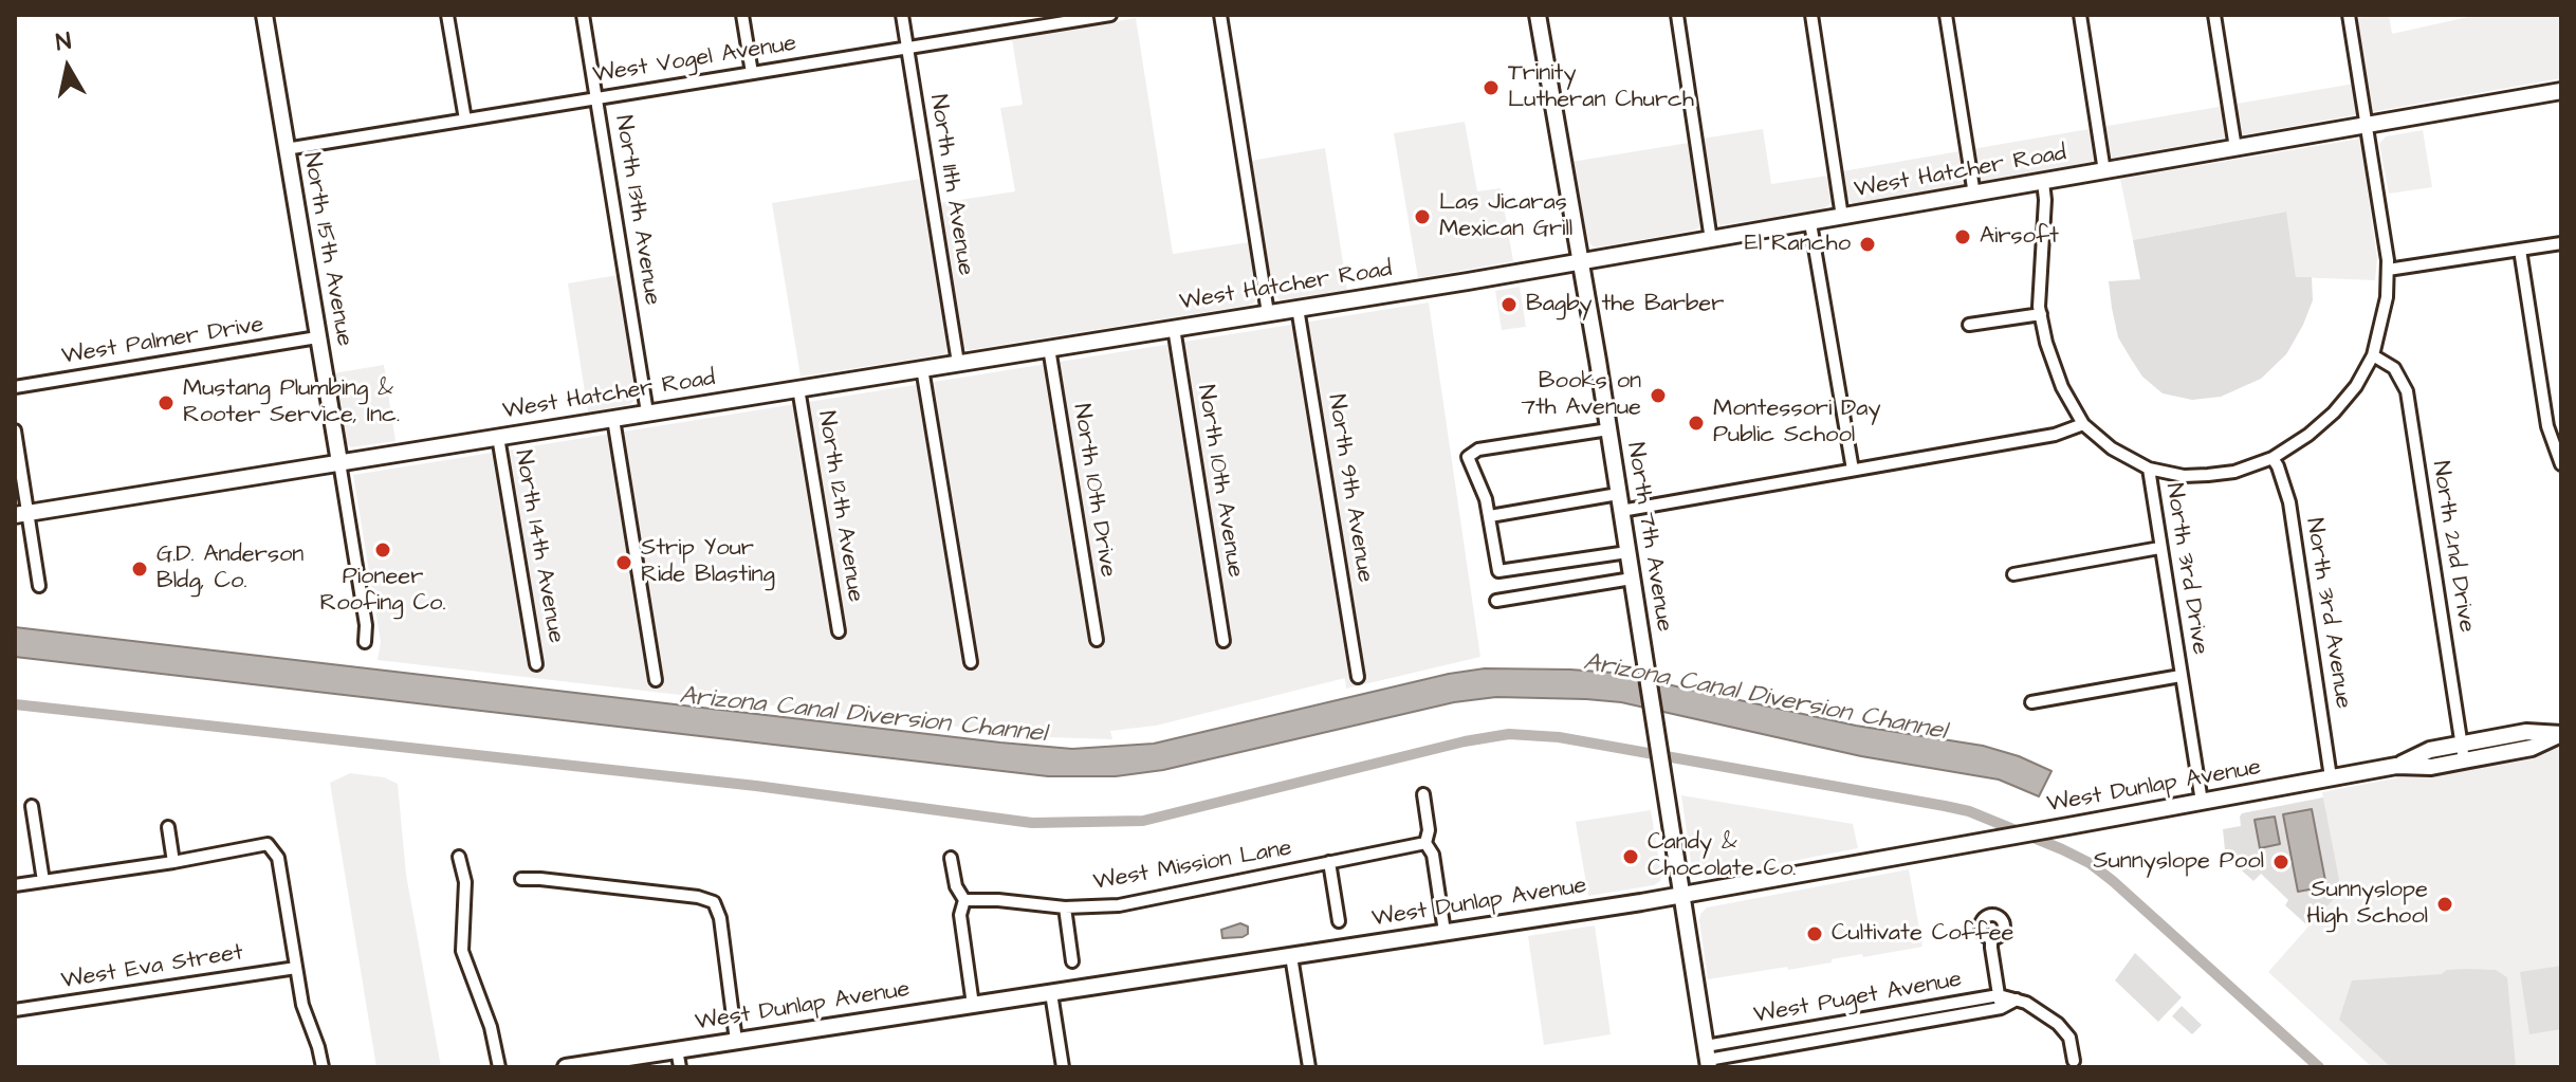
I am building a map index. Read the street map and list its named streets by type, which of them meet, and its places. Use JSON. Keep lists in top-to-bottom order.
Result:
{
  "streets": {
    "street": [
      "West Vogel Avenue",
      "West Hatcher Road",
      "North 11th Avenue",
      "North 13th Avenue",
      "North 15th Avenue",
      "West Palmer Drive",
      "North 10th Avenue",
      "North 9th Avenue",
      "North 10th Drive",
      "North 12th Avenue",
      "North 7th Avenue",
      "North 14th Avenue",
      "North 2nd Drive",
      "North 3rd Drive",
      "North 3rd Avenue",
      "West Dunlap Avenue",
      "West Mission Lane",
      "West Eva Street",
      "West Puget Avenue"
    ]
  },
  "crossings": [
    ["West Vogel Avenue", "North 11th Avenue"],
    ["West Vogel Avenue", "North 13th Avenue"],
    ["West Vogel Avenue", "North 15th Avenue"],
    ["West Hatcher Road", "North 11th Avenue"],
    ["West Hatcher Road", "North 13th Avenue"],
    ["West Hatcher Road", "North 15th Avenue"],
    ["West Hatcher Road", "North 10th Avenue"],
    ["West Hatcher Road", "North 9th Avenue"],
    ["West Hatcher Road", "North 10th Drive"],
    ["West Hatcher Road", "North 12th Avenue"],
    ["West Hatcher Road", "North 7th Avenue"],
    ["West Hatcher Road", "North 14th Avenue"],
    ["West Hatcher Road", "North 3rd Drive"],
    ["North 15th Avenue", "West Palmer Drive"],
    ["North 7th Avenue", "West Dunlap Avenue"],
    ["North 7th Avenue", "West Puget Avenue"],
    ["North 2nd Drive", "West Dunlap Avenue"],
    ["North 3rd Drive", "West Dunlap Avenue"],
    ["North 3rd Avenue", "West Dunlap Avenue"]
  ],
  "water": ["Arizona Canal Diversion Channel"],
  "places": [
    "Trinity Lutheran Church",
    "Las Jicaras Mexican Grill",
    "Airsoft",
    "El Rancho",
    "Bagby the Barber",
    "Books on 7th Avenue",
    "Mustang Plumbing & Rooter Service, Inc.",
    "Montessori Day Public School",
    "Pioneer Roofing Co.",
    "Strip Your Ride Blasting",
    "G.D. Anderson Bldg, Co.",
    "Candy & Chocolate Co.",
    "Sunnyslope Pool",
    "Sunnyslope High School",
    "Cultivate Coffee"
  ],
  "north": "top"
}
